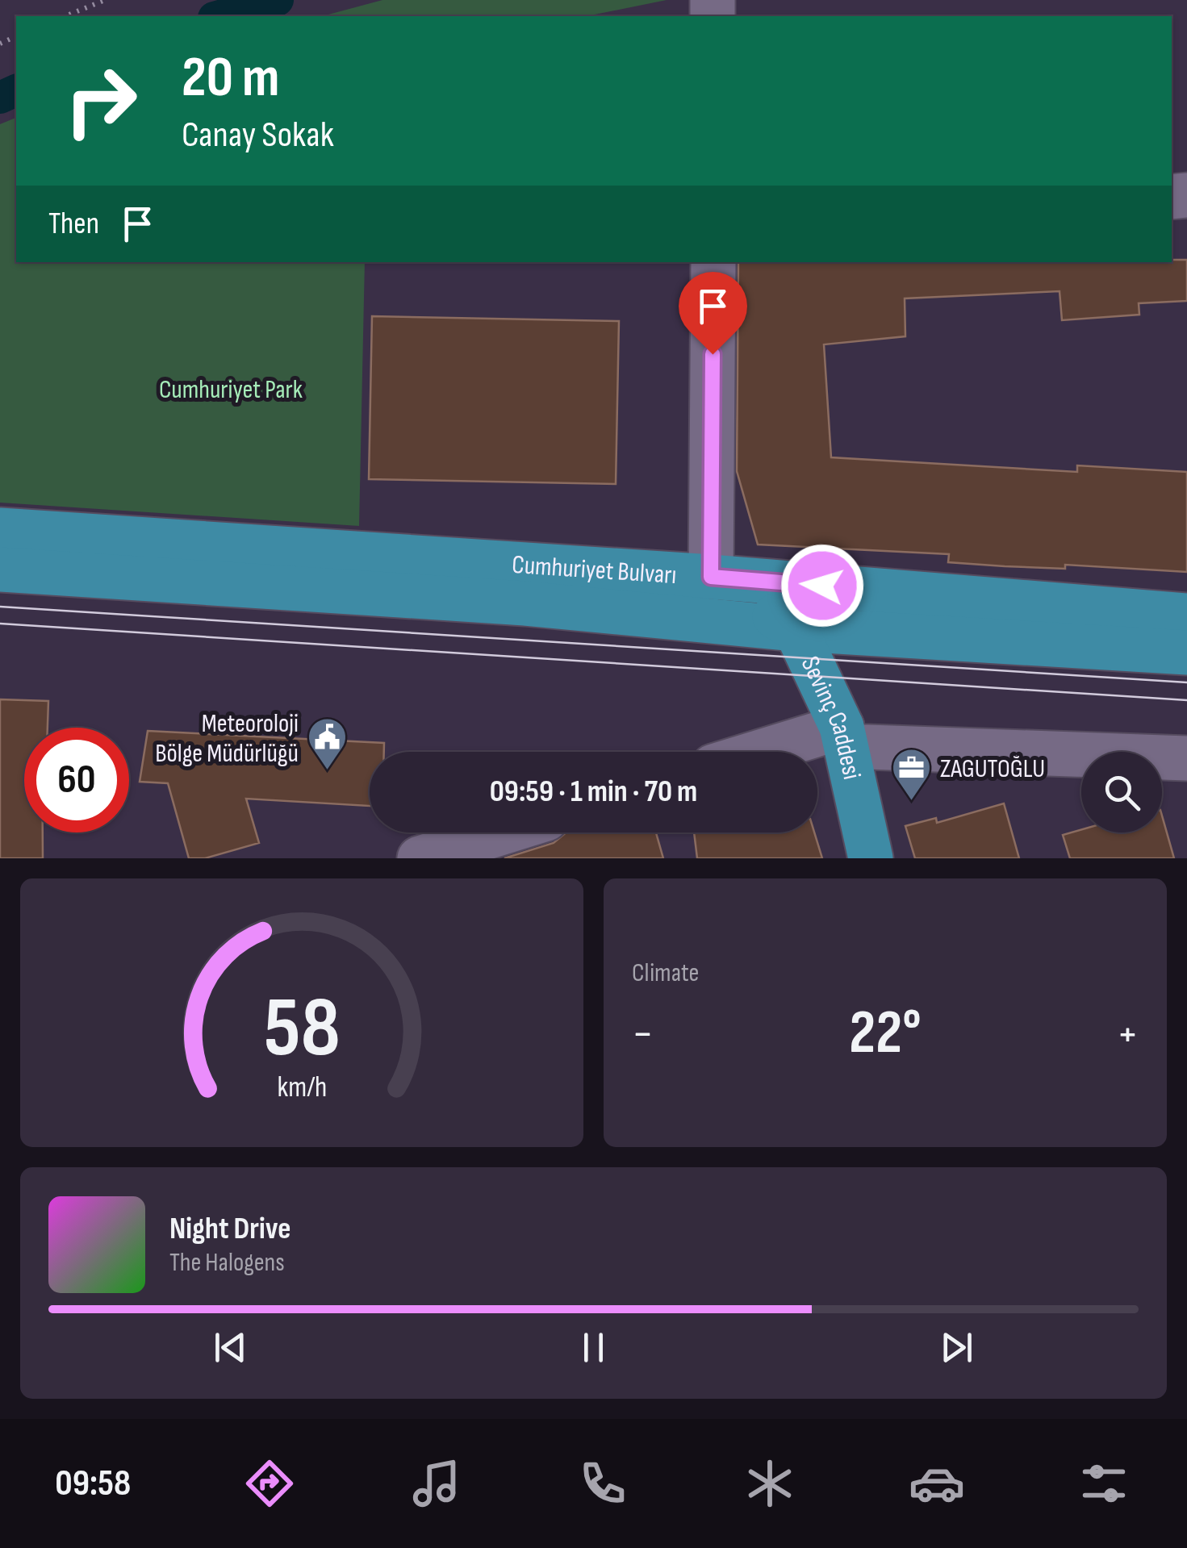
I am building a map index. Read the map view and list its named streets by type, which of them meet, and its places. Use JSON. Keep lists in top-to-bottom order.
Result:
{
  "streets": {
    "main road": ["Cumhuriyet Bulvarı", "Sevinç Caddesi"]
  },
  "crossings": [
    ["Cumhuriyet Bulvarı", "Sevinç Caddesi"]
  ],
  "parks": ["Cumhuriyet Park"],
  "places": {
    "public building": ["Meteoroloji Bölge Müdürlüğü"],
    "office": ["ZAGUTOĞLU"]
  },
  "page": {
    "turn": ["20 m", "Canay Sokak"],
    "then": "Then",
    "limit": "60",
    "trip": "09:59 · 1 min · 70 m",
    "tile": "Climate",
    "heat": ["−", "22°", "+"],
    "song": ["Night Drive", "The Halogens"],
    "tabs": "09:58",
    "gauge": ["58", "km/h"]
  }
}
